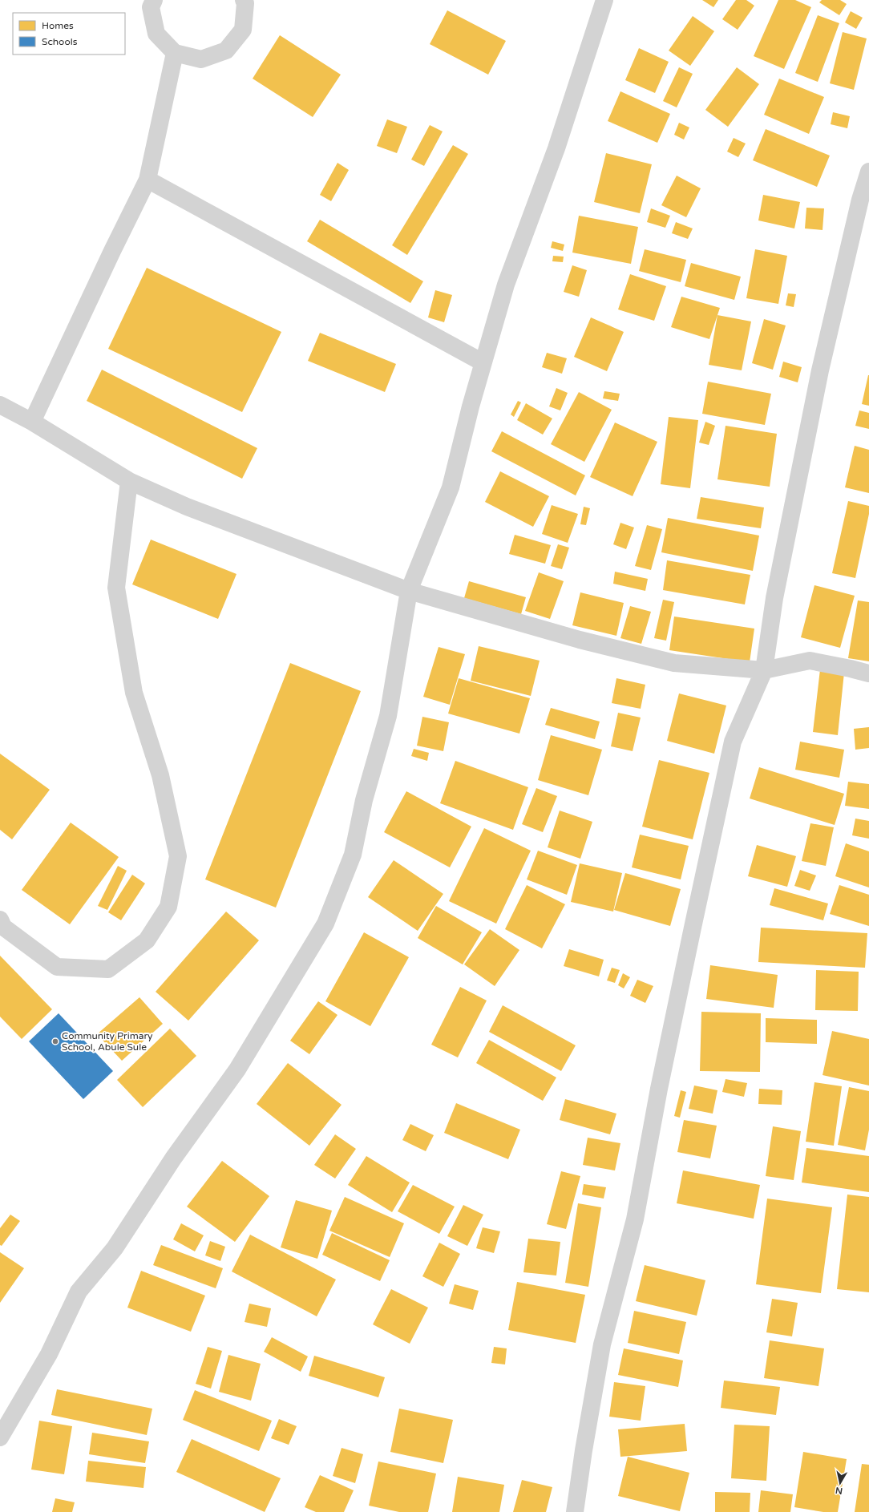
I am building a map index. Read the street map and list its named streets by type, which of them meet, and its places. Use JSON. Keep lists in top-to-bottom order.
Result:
{
  "places": ["Community Primary School, Abule Sule"],
  "legend": ["Homes", "Schools"],
  "north": "bottom"
}
